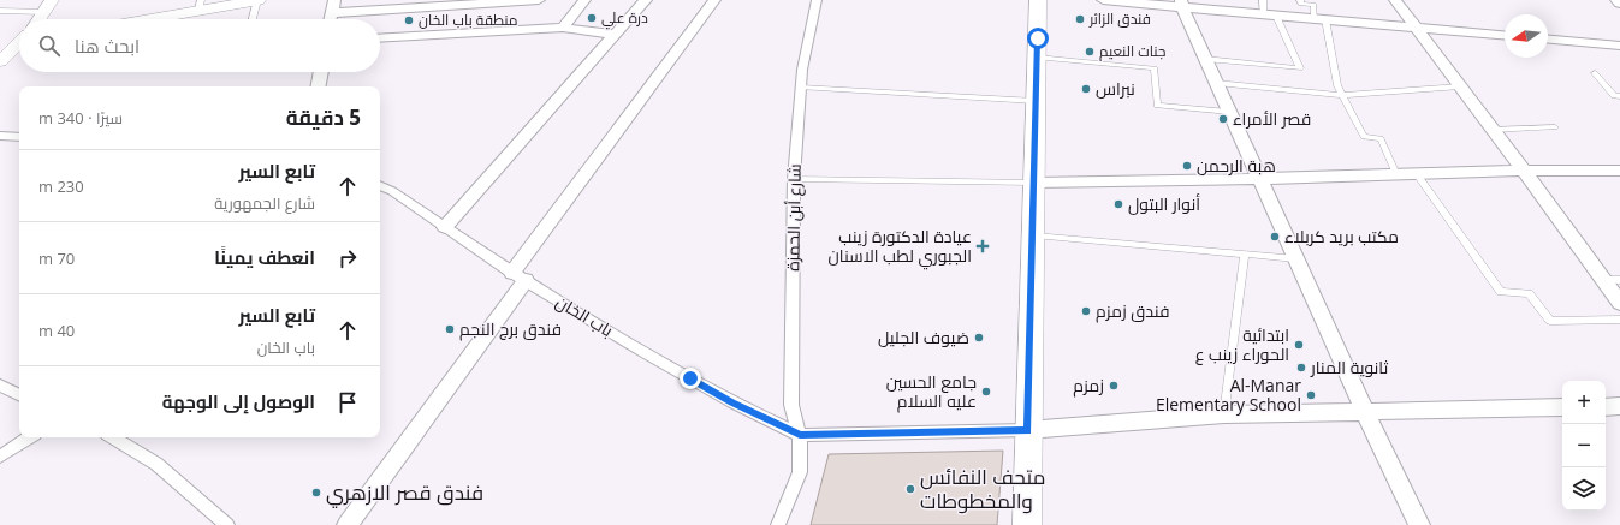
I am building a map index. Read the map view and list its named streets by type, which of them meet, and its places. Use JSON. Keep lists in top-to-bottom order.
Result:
{
  "streets": {
    "street": ["شارع أبن الحمزة", "باب الخان"]
  },
  "crossings": [
    ["شارع أبن الحمزة", "باب الخان"]
  ],
  "places": {
    "other": [
      "درة علي",
      "فندق الزائر",
      "منطقة باب الخان",
      "جنات النعيم",
      "نبراس",
      "قصر الأمراء",
      "هبة الرحمن",
      "أنوار البتول",
      "مكتب بريد كربلاء",
      "فندق زمزم",
      "فندق برج النجم",
      "ضيوف الجليل",
      "ابتدائية الحوراء زينب ع",
      "ثانوية المنار",
      "زمزم",
      "جامع الحسين عليه السلام",
      "Al-Manar Elementary School",
      "متحف النفائس والمخطوطات",
      "فندق قصر الازهري"
    ],
    "health": ["عيادة الدكتورة زينب الجبوري لطب الاسنان"]
  },
  "north": "left",
  "page": {
    "search": "ابحث هنا",
    "heading": ["5 دقيقة", "سيرًا · 340 m"],
    "list": [
      ["تابع السير", "شارع الجمهورية", "230 m"],
      ["انعطف يمينًا", "70 m"],
      ["تابع السير", "باب الخان", "40 m"],
      "الوصول إلى الوجهة"
    ],
    "map_buttons": ["+", "−"]
  }
}
